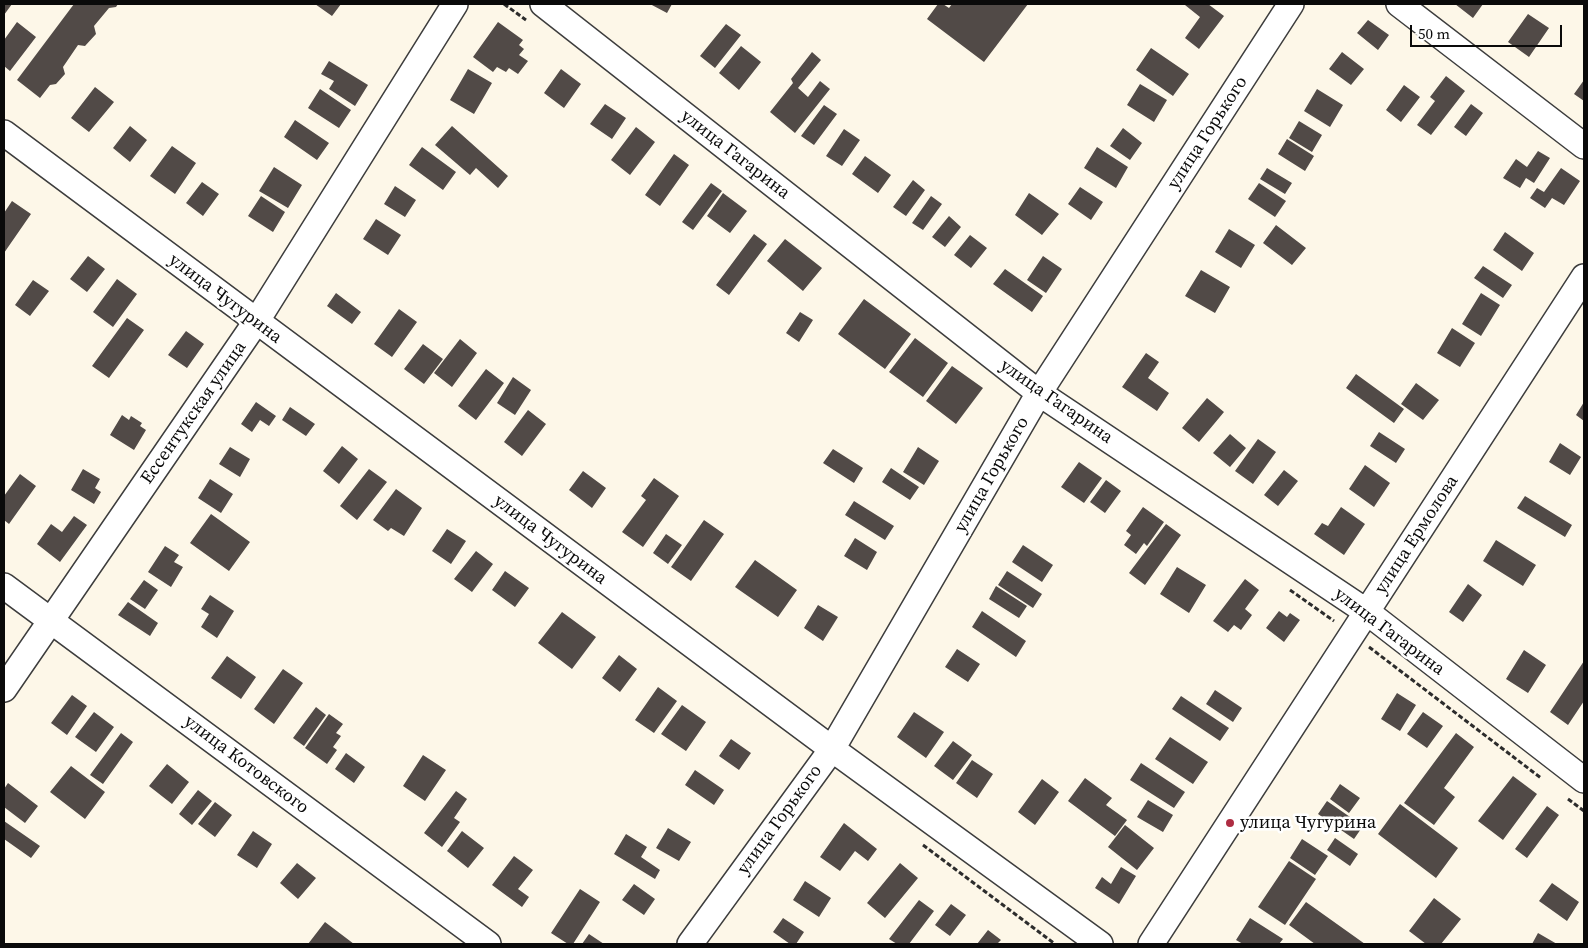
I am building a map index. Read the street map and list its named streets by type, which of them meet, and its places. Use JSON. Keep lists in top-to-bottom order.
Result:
{
  "streets": {
    "street": [
      "улица Горького",
      "улица Гагарина",
      "улица Чугурина",
      "Ессентукская улица",
      "улица Ермолова",
      "улица Котовского"
    ]
  },
  "crossings": [
    ["улица Горького", "улица Гагарина"],
    ["улица Горького", "улица Чугурина"],
    ["улица Гагарина", "улица Ермолова"],
    ["улица Чугурина", "Ессентукская улица"],
    ["Ессентукская улица", "улица Котовского"]
  ],
  "places": ["улица Чугурина"],
  "scale_bar": "50 m"
}
